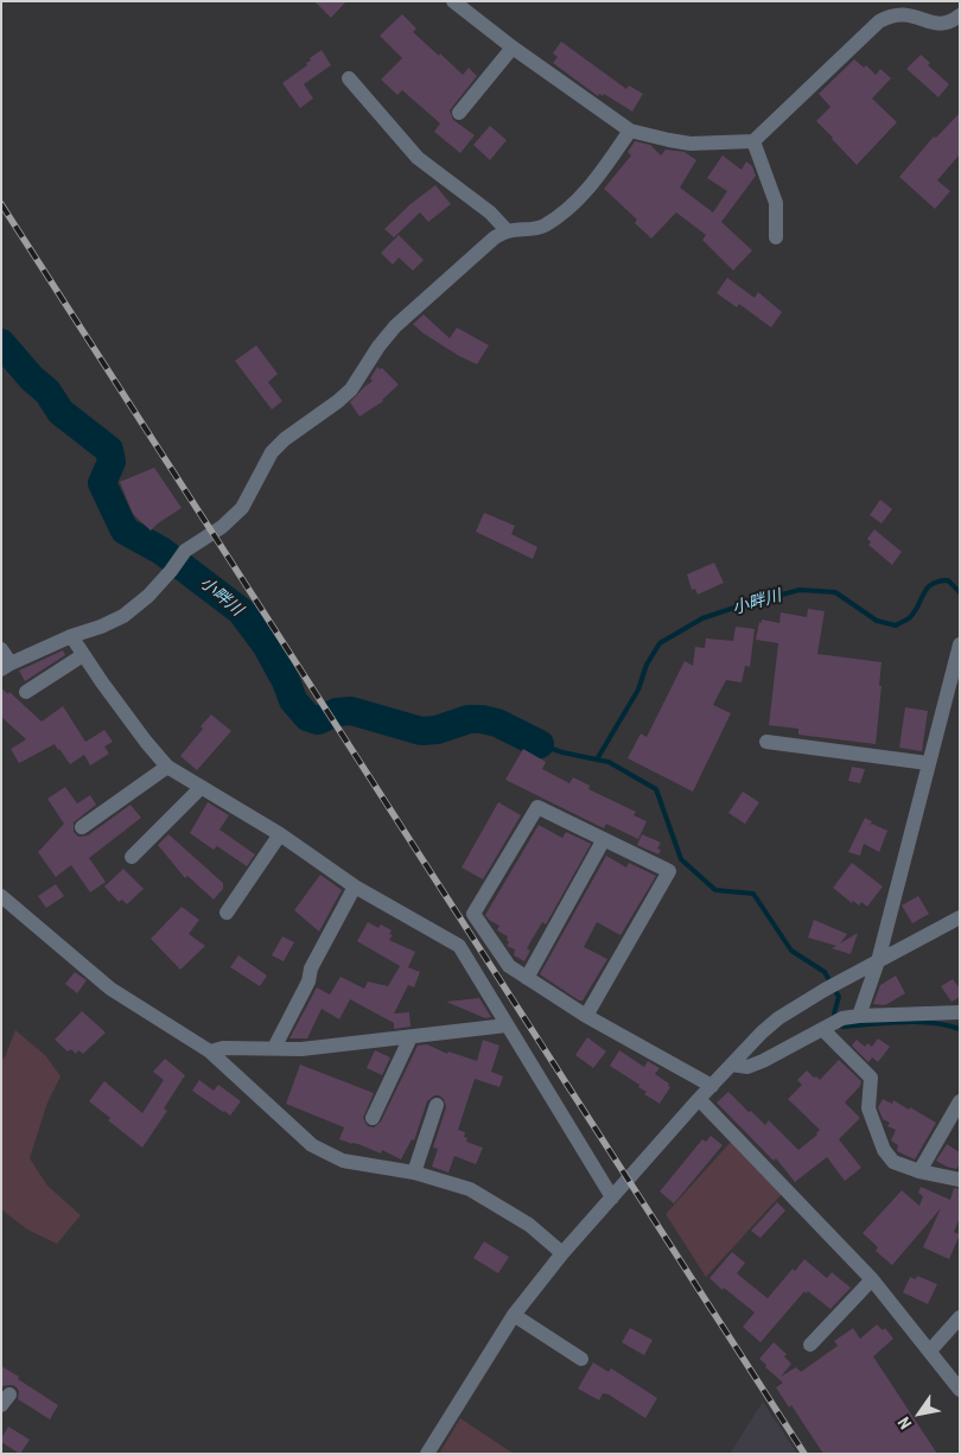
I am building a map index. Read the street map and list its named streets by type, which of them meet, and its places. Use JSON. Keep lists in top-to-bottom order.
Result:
{
  "water": ["小畔川"],
  "north": "bottom left"
}
